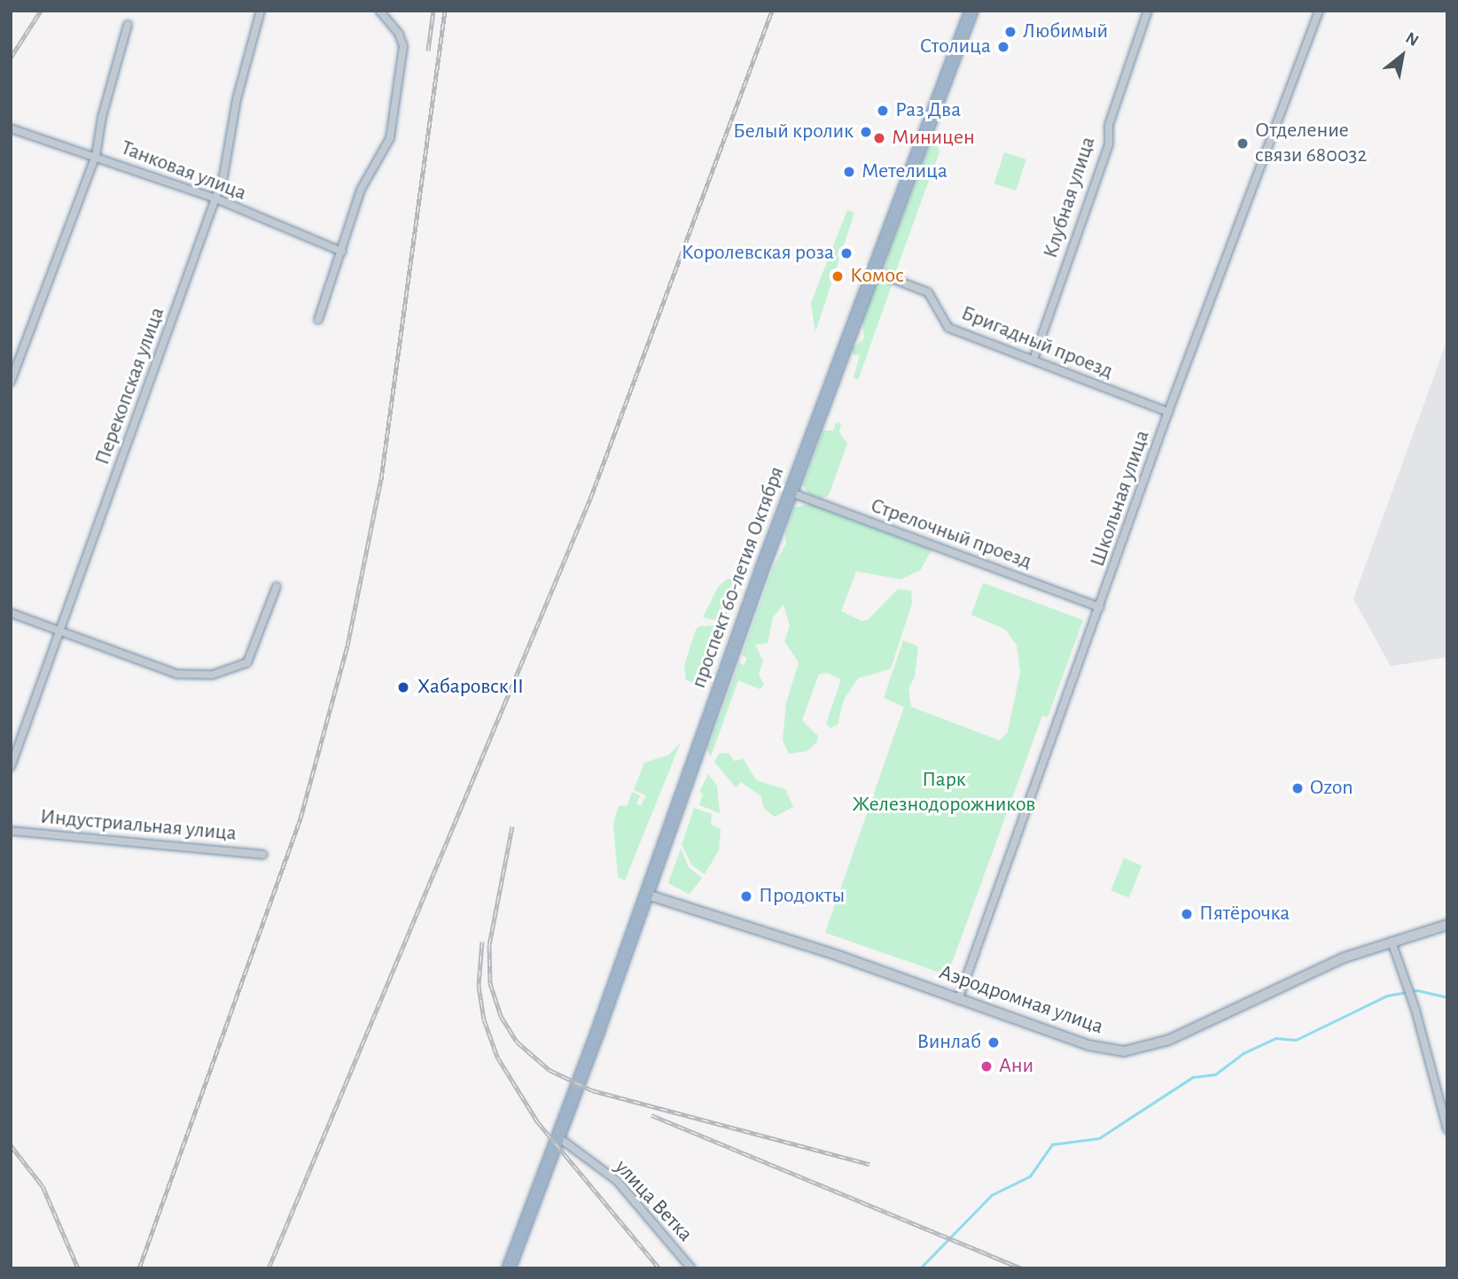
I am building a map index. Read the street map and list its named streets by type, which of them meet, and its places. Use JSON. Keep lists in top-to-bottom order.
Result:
{
  "streets": {
    "highway": ["проспект 60-летия Октября"],
    "street": [
      "Танковая улица",
      "Клубная улица",
      "Бригадный проезд",
      "Перекопская улица",
      "Школьная улица",
      "Стрелочный проезд",
      "Индустриальная улица",
      "Аэродромная улица",
      "улица Ветка"
    ]
  },
  "crossings": [
    ["Танковая улица", "Перекопская улица"],
    ["Клубная улица", "Бригадный проезд"],
    ["Бригадный проезд", "Школьная улица"],
    ["Бригадный проезд", "проспект 60-летия Октября"],
    ["Школьная улица", "Стрелочный проезд"],
    ["Школьная улица", "Аэродромная улица"],
    ["Стрелочный проезд", "проспект 60-летия Октября"],
    ["проспект 60-летия Октября", "Аэродромная улица"],
    ["проспект 60-летия Октября", "улица Ветка"]
  ],
  "parks": ["Парк Железнодорожников"],
  "places": [
    "Любимый",
    "Столица",
    "Раз Два",
    "Белый кролик",
    "Миницен",
    "Отделение связи 680032",
    "Метелица",
    "Королевская роза",
    "Комос",
    "Хабаровск II",
    "Ozon",
    "Продокты",
    "Пятёрочка",
    "Винлаб",
    "Ани"
  ],
  "north": "top right"
}
